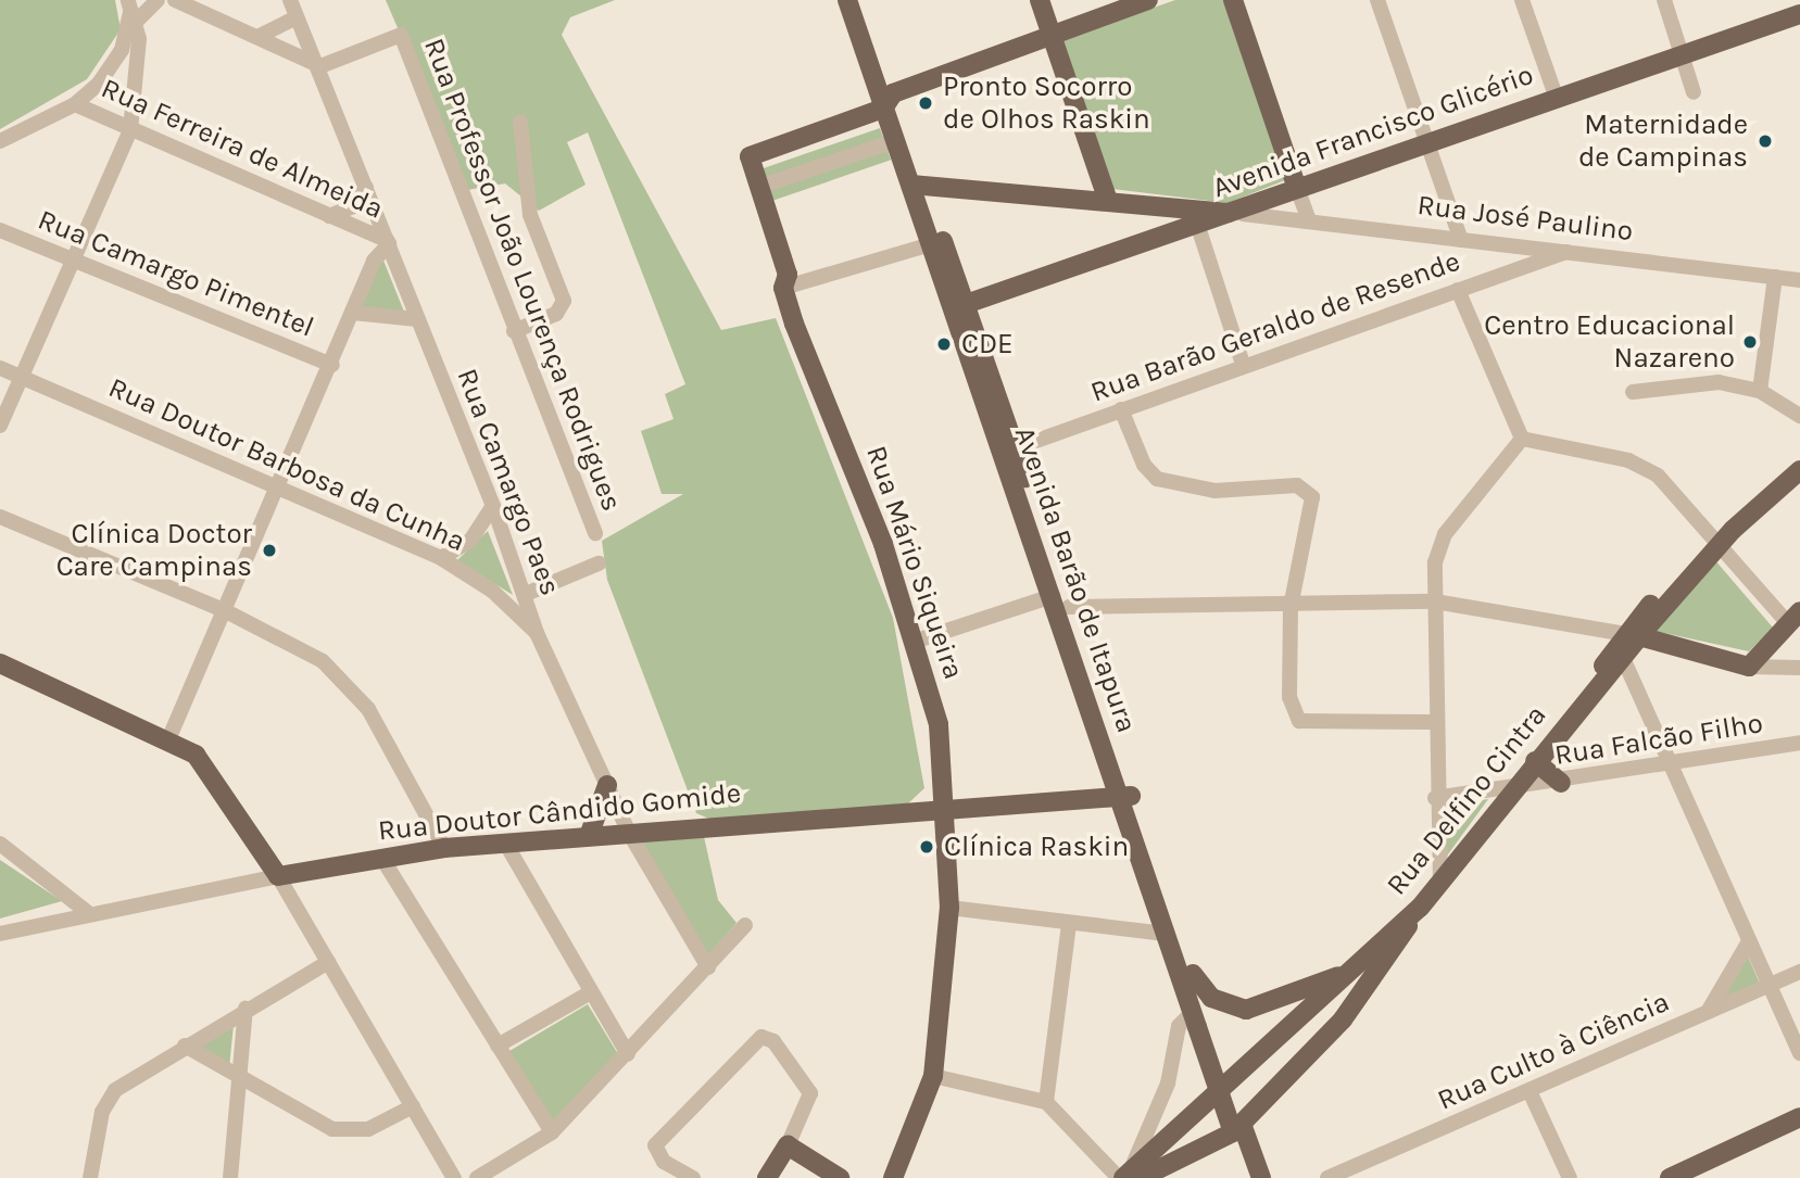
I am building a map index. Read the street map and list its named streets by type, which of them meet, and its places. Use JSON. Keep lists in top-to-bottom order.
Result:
{
  "streets": {
    "main road": [
      "Avenida Francisco Glicério",
      "Rua José Paulino",
      "Rua Mário Siqueira",
      "Avenida Barão de Itapura",
      "Rua Delfino Cintra",
      "Rua Doutor Cândido Gomide"
    ],
    "street": [
      "Rua Ferreira de Almeida",
      "Rua Camargo Pimentel",
      "Rua Professor João Lourença Rodrigues",
      "Rua Barão Geraldo de Resende",
      "Rua Doutor Barbosa da Cunha",
      "Rua Camargo Paes",
      "Rua Falcão Filho",
      "Rua Culto à Ciência"
    ]
  },
  "crossings": [
    ["Avenida Francisco Glicério", "Rua José Paulino"],
    ["Avenida Francisco Glicério", "Avenida Barão de Itapura"],
    ["Rua Ferreira de Almeida", "Rua Camargo Paes"],
    ["Rua José Paulino", "Rua Barão Geraldo de Resende"],
    ["Rua José Paulino", "Avenida Barão de Itapura"],
    ["Rua Professor João Lourença Rodrigues", "Rua Camargo Paes"],
    ["Rua Barão Geraldo de Resende", "Avenida Barão de Itapura"],
    ["Rua Doutor Barbosa da Cunha", "Rua Camargo Paes"],
    ["Rua Camargo Paes", "Rua Doutor Cândido Gomide"],
    ["Rua Mário Siqueira", "Avenida Barão de Itapura"],
    ["Rua Mário Siqueira", "Rua Doutor Cândido Gomide"],
    ["Avenida Barão de Itapura", "Rua Doutor Cândido Gomide"],
    ["Rua Falcão Filho", "Rua Delfino Cintra"]
  ],
  "places": [
    "Pronto Socorro de Olhos Raskin",
    "Maternidade de Campinas",
    "Centro Educacional Nazareno",
    "CDE",
    "Clínica Doctor Care Campinas",
    "Clínica Raskin"
  ]
}
